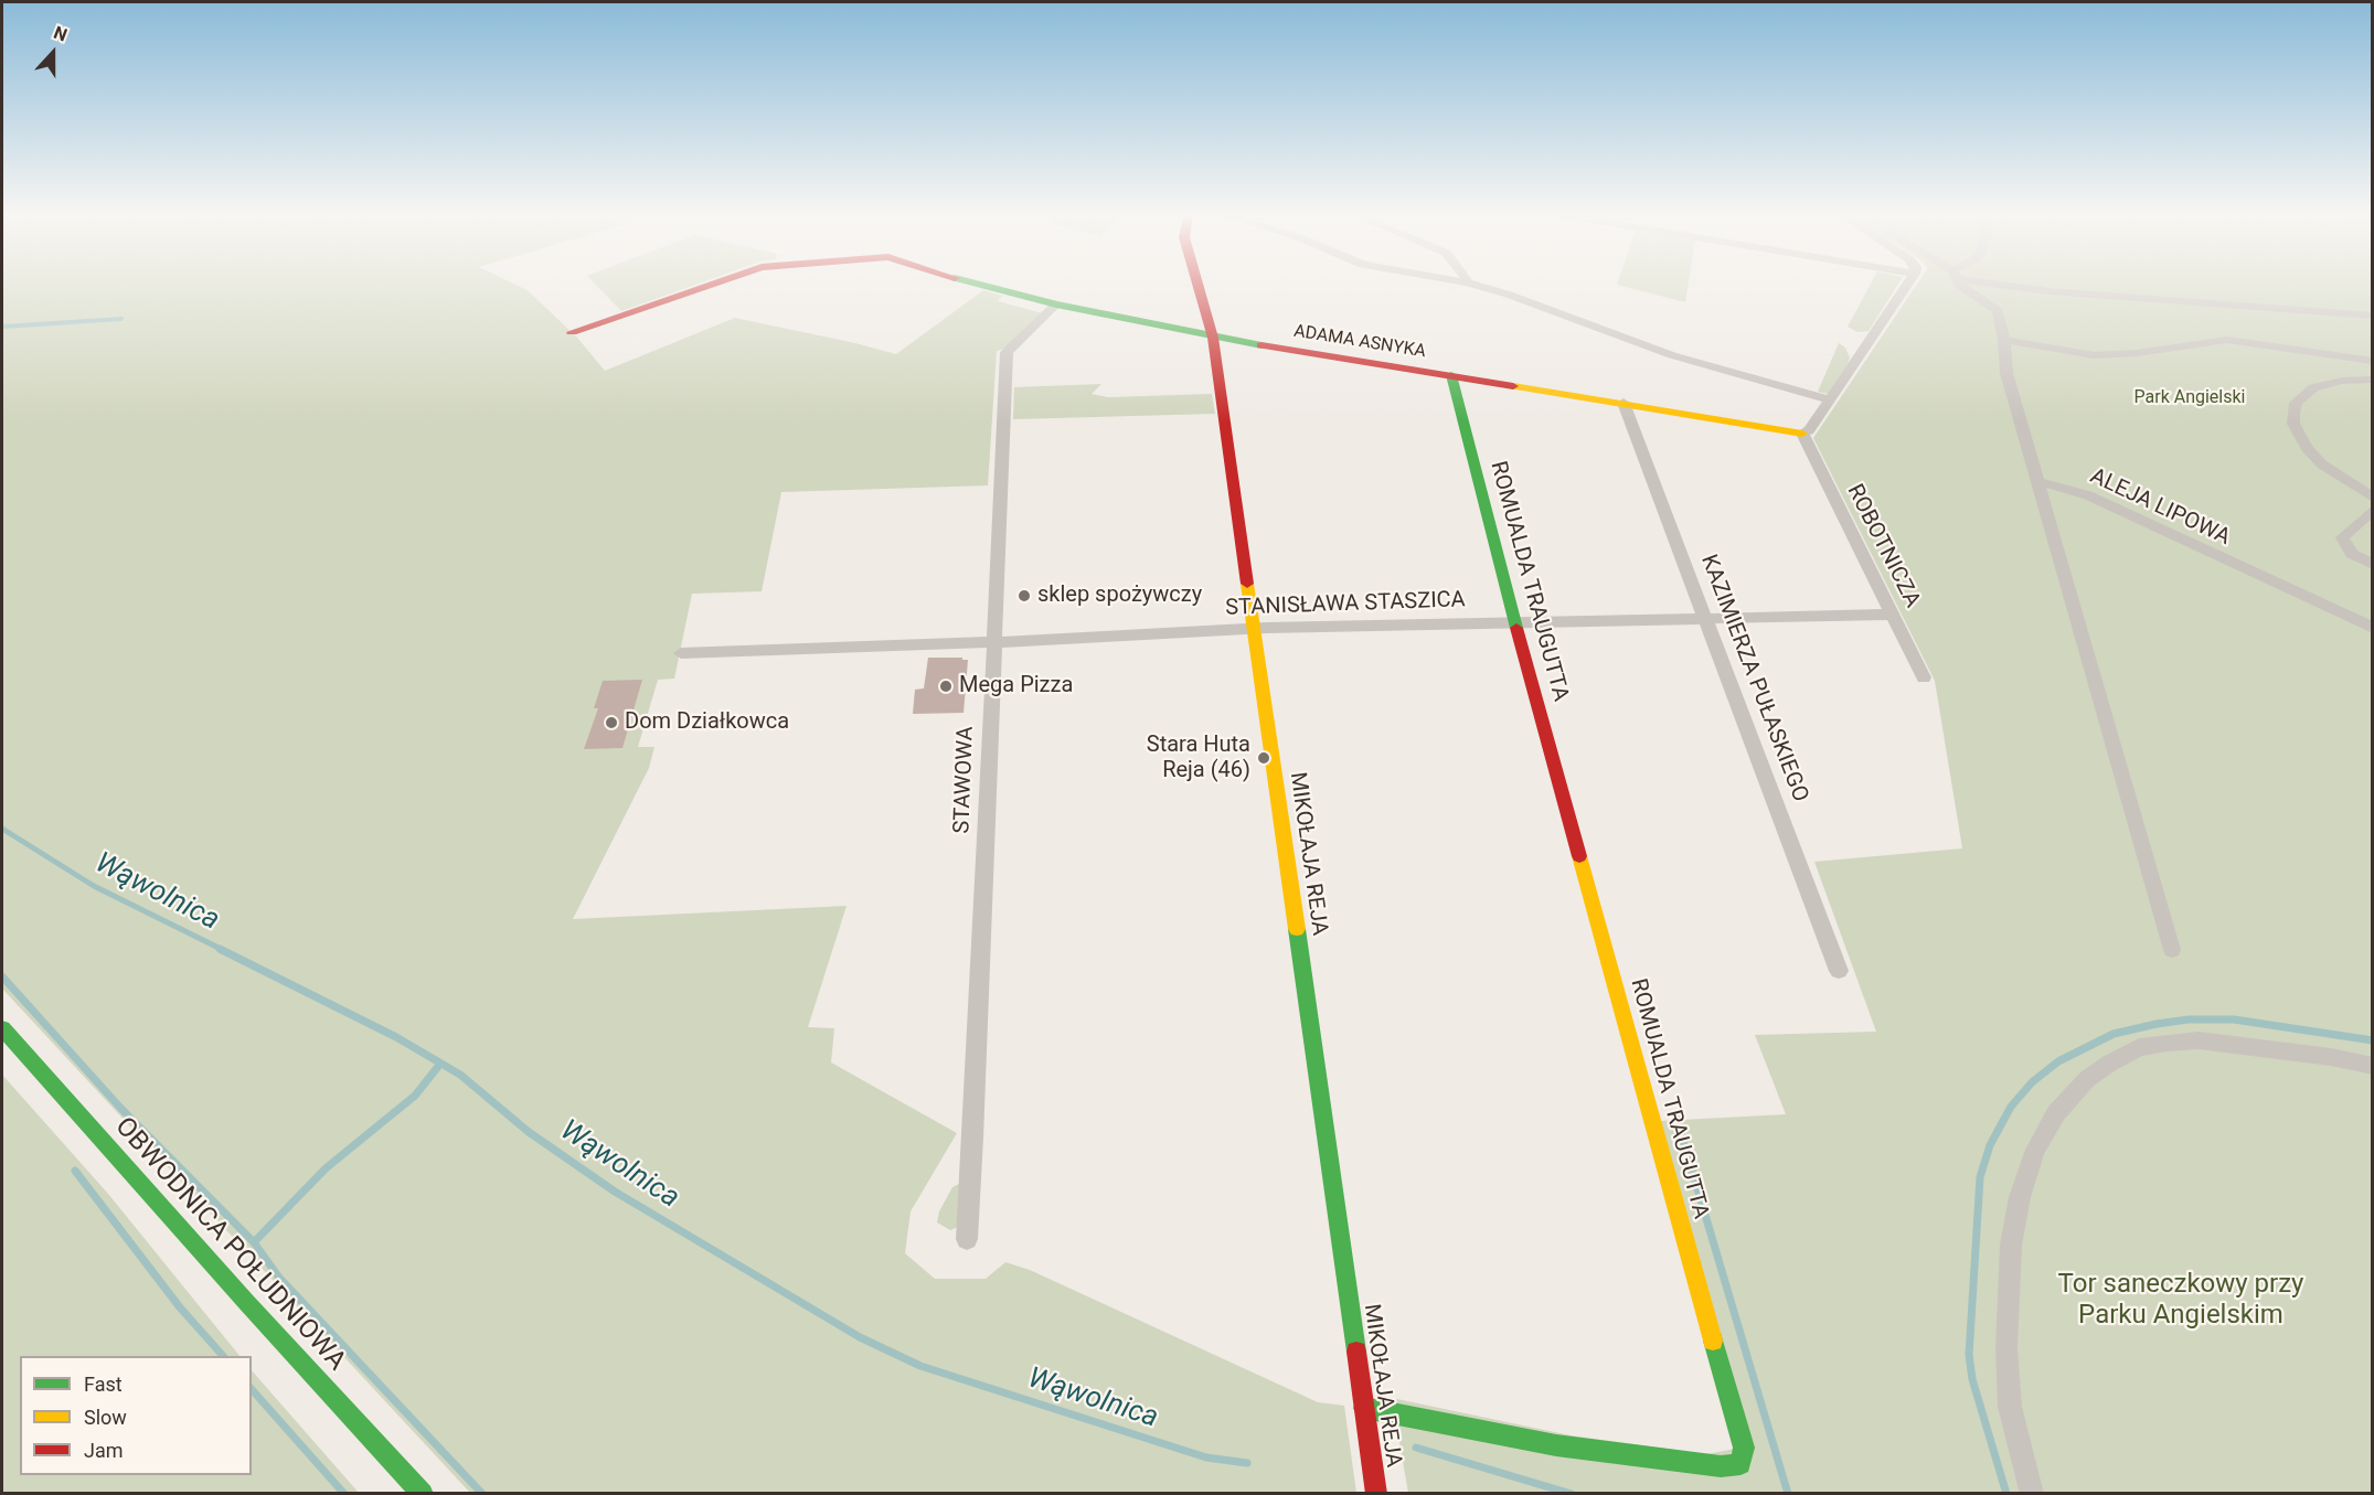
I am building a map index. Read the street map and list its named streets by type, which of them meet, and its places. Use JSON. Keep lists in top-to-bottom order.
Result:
{
  "streets": {
    "street": [
      "ADAMA ASNYKA",
      "ALEJA LIPOWA",
      "ROBOTNICZA",
      "ROMUALDA TRAUGUTTA",
      "STANISŁAWA STASZICA",
      "KAZIMIERZA PUŁASKIEGO",
      "STAWOWA",
      "MIKOŁAJA REJA",
      "OBWODNICA POŁUDNIOWA"
    ]
  },
  "crossings": [
    ["ADAMA ASNYKA", "ROBOTNICZA"],
    ["ADAMA ASNYKA", "ROMUALDA TRAUGUTTA"],
    ["ADAMA ASNYKA", "KAZIMIERZA PUŁASKIEGO"],
    ["ADAMA ASNYKA", "STAWOWA"],
    ["ADAMA ASNYKA", "MIKOŁAJA REJA"],
    ["ROBOTNICZA", "STANISŁAWA STASZICA"],
    ["ROMUALDA TRAUGUTTA", "STANISŁAWA STASZICA"],
    ["ROMUALDA TRAUGUTTA", "MIKOŁAJA REJA"],
    ["STANISŁAWA STASZICA", "KAZIMIERZA PUŁASKIEGO"],
    ["STANISŁAWA STASZICA", "STAWOWA"],
    ["STANISŁAWA STASZICA", "MIKOŁAJA REJA"]
  ],
  "water": ["Wąwolnica"],
  "parks": ["Park Angielski", "Tor saneczkowy przy Parku Angielskim"],
  "places": [
    "sklep spożywczy",
    "Mega Pizza",
    "Dom Działkowca",
    "Stara Huta Reja (46)"
  ],
  "legend": ["Fast", "Slow", "Jam"],
  "north": "top"
}
